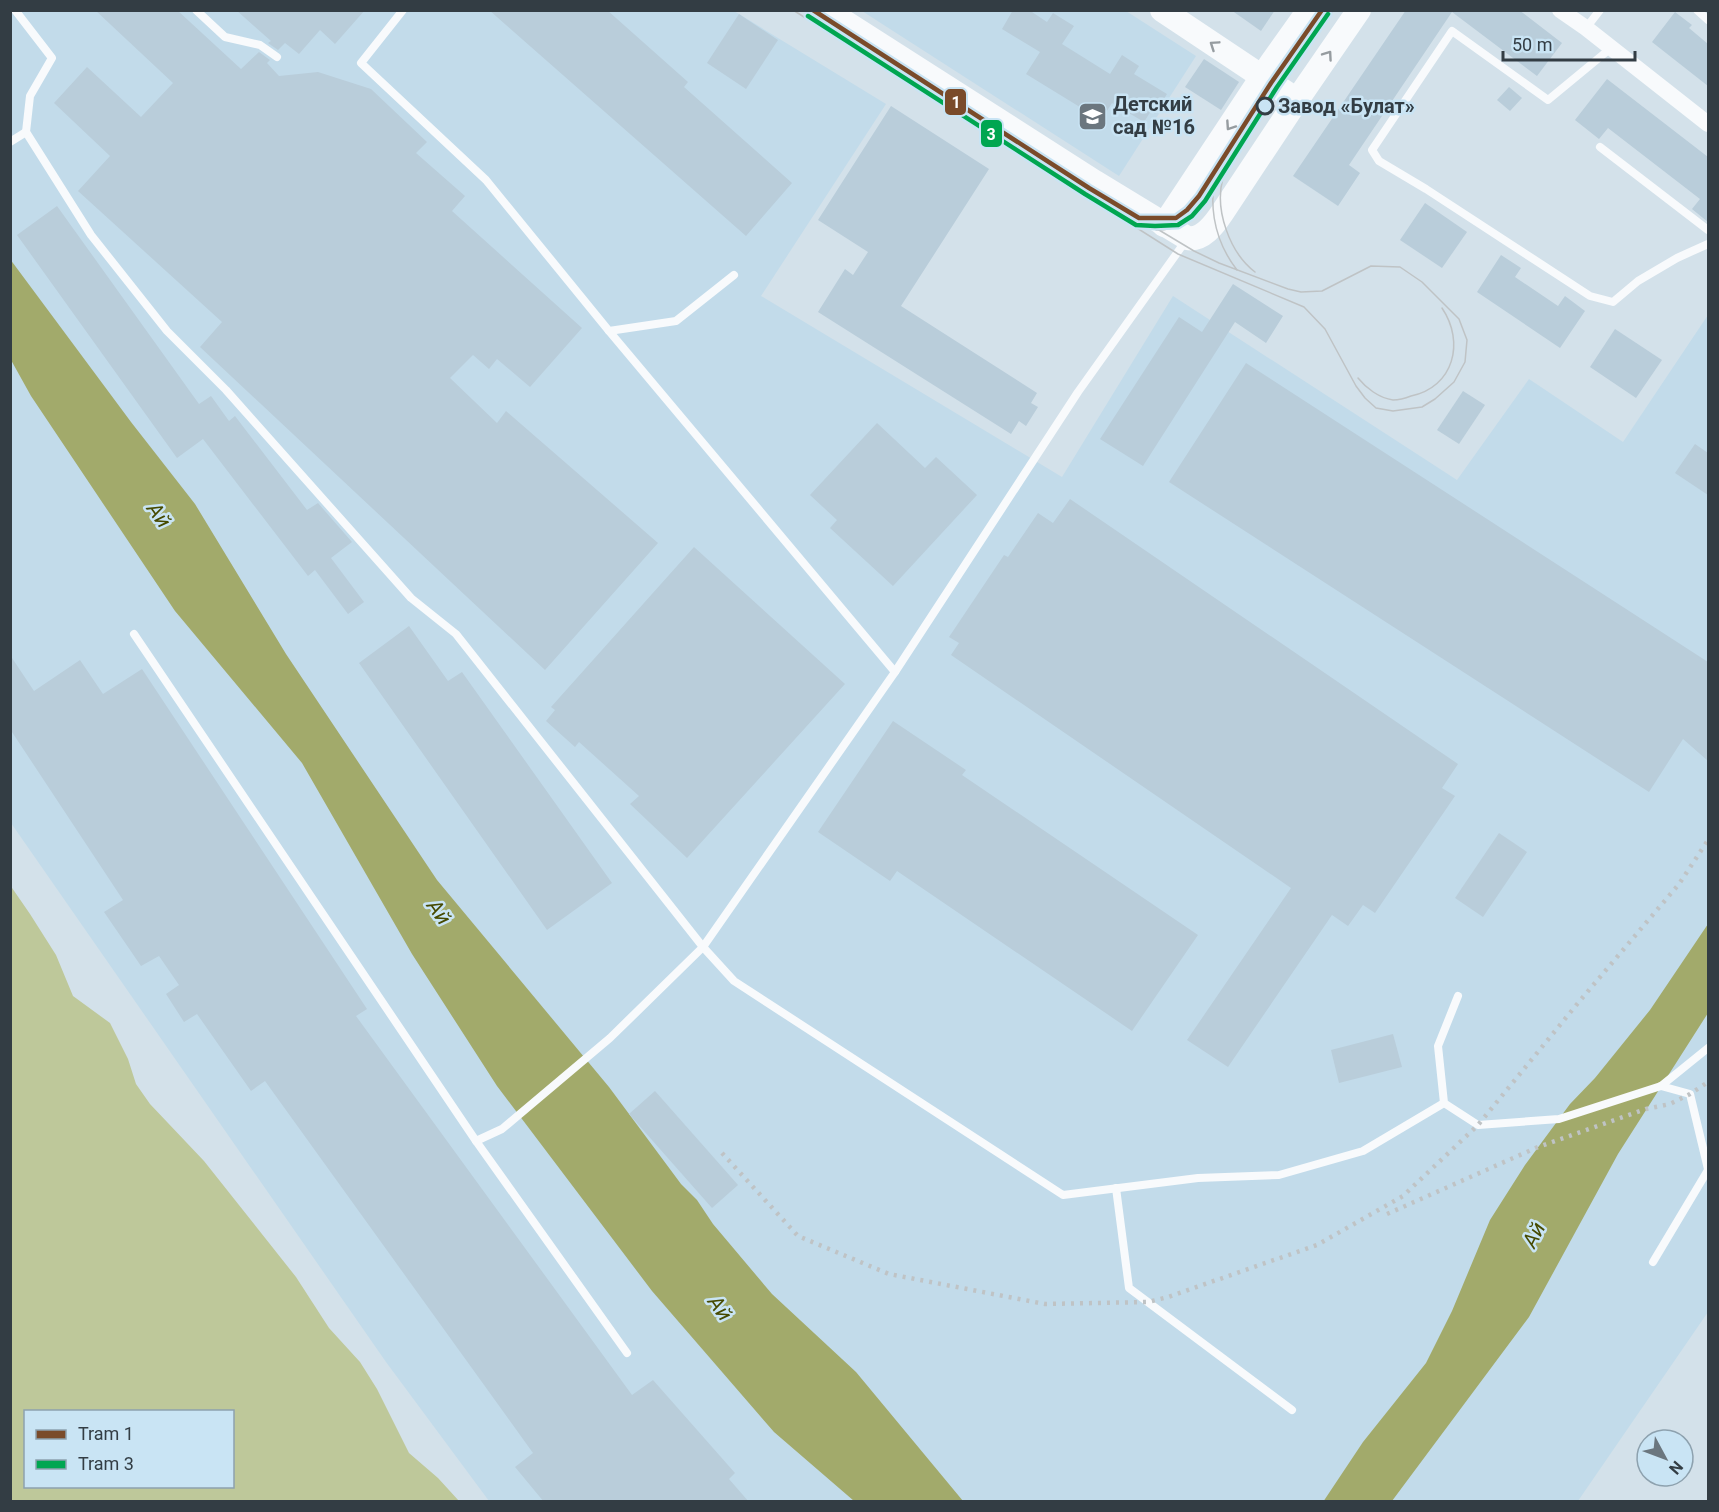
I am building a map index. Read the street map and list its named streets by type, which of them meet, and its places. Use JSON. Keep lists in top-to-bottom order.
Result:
{
  "water": ["Ай"],
  "places": {
    "other": ["Завод «Булат»"],
    "school or university": ["Детский сад №16"]
  },
  "lines": ["tram line 1", "tram line 3"],
  "legend": ["Tram 1", "Tram 3"],
  "scale_bar": "50 m",
  "north": "bottom right"
}
